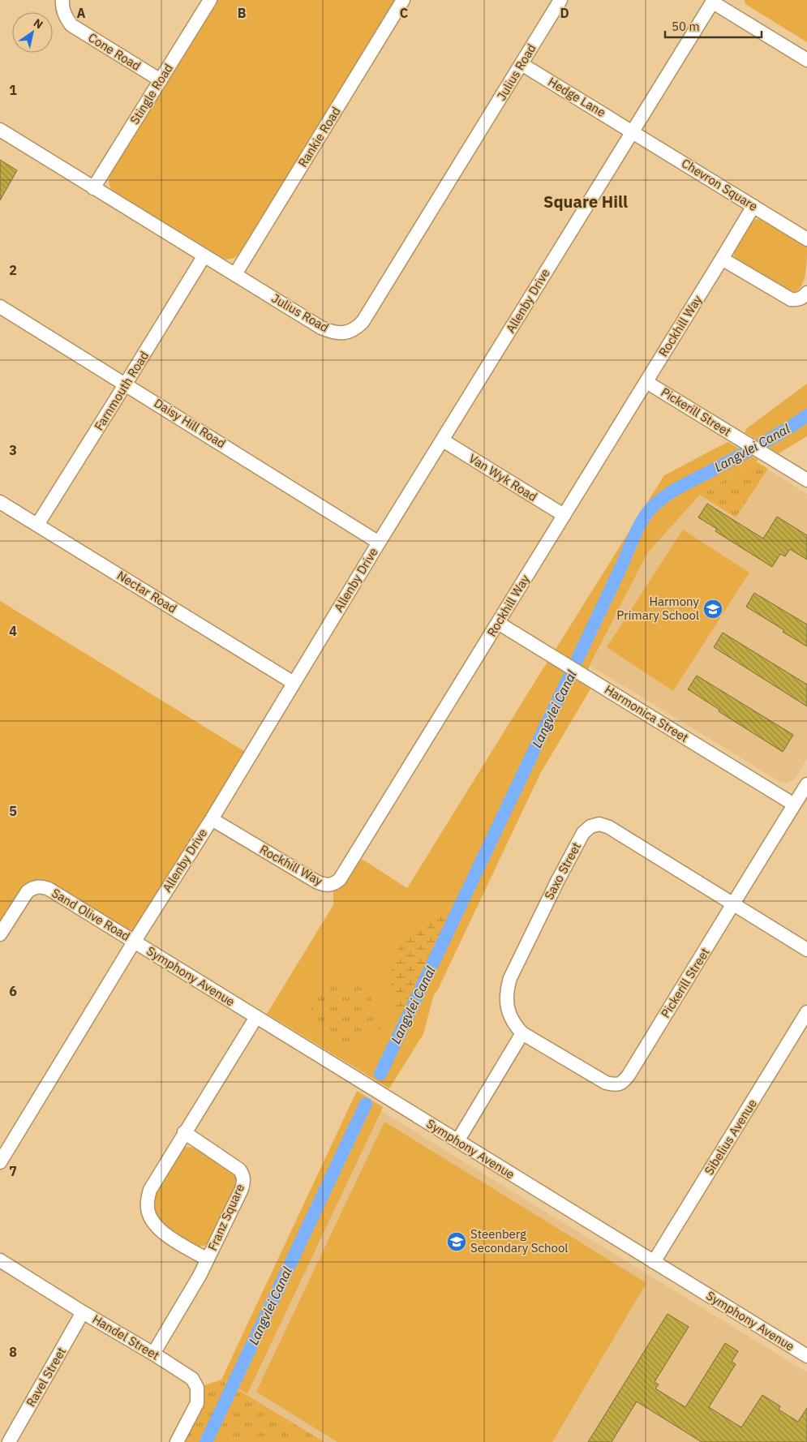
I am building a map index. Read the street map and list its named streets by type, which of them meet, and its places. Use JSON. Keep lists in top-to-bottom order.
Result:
{
  "streets": {
    "street": [
      "Cone Road",
      "Julius Road",
      "Stingle Road",
      "Hedge Lane",
      "Rankie Road",
      "Chevron Square",
      "Allenby Drive",
      "Rockhill Way",
      "Farnmouth Road",
      "Pickerill Street",
      "Daisy Hill Road",
      "Van Wyk Road",
      "Nectar Road",
      "Harmonica Street",
      "Saxo Street",
      "Sand Olive Road",
      "Symphony Avenue",
      "Sibelius Avenue",
      "Franz Square",
      "Handel Street",
      "Ravel Street"
    ]
  },
  "crossings": [
    ["Cone Road", "Stingle Road"],
    ["Julius Road", "Stingle Road"],
    ["Julius Road", "Hedge Lane"],
    ["Julius Road", "Rankie Road"],
    ["Julius Road", "Farnmouth Road"],
    ["Hedge Lane", "Chevron Square"],
    ["Hedge Lane", "Allenby Drive"],
    ["Chevron Square", "Allenby Drive"],
    ["Chevron Square", "Rockhill Way"],
    ["Allenby Drive", "Rockhill Way"],
    ["Allenby Drive", "Daisy Hill Road"],
    ["Allenby Drive", "Van Wyk Road"],
    ["Allenby Drive", "Nectar Road"],
    ["Allenby Drive", "Sand Olive Road"],
    ["Allenby Drive", "Symphony Avenue"],
    ["Rockhill Way", "Pickerill Street"],
    ["Rockhill Way", "Van Wyk Road"],
    ["Rockhill Way", "Harmonica Street"],
    ["Farnmouth Road", "Daisy Hill Road"],
    ["Farnmouth Road", "Nectar Road"],
    ["Pickerill Street", "Harmonica Street"],
    ["Pickerill Street", "Saxo Street"],
    ["Sand Olive Road", "Symphony Avenue"],
    ["Symphony Avenue", "Sibelius Avenue"],
    ["Symphony Avenue", "Franz Square"],
    ["Franz Square", "Handel Street"],
    ["Handel Street", "Ravel Street"]
  ],
  "districts": ["Square Hill"],
  "water": ["Langvlei Canal"],
  "places": {
    "school or university": ["Harmony Primary School", "Steenberg Secondary School"]
  },
  "scale_bar": "50 m",
  "north": "top right",
  "grid": {
    "columns": [
      "A",
      "B",
      "C",
      "D"
    ],
    "rows": [
      "1",
      "2",
      "3",
      "4",
      "5",
      "6",
      "7",
      "8"
    ]
  }
}
